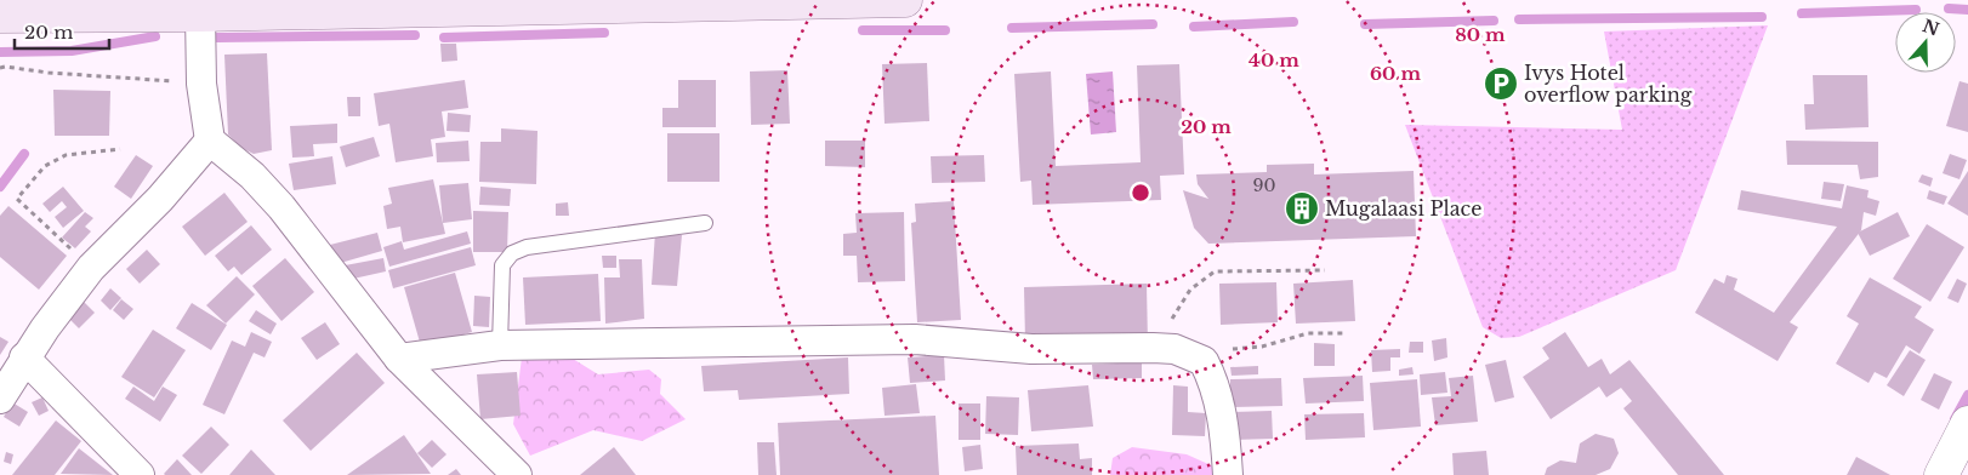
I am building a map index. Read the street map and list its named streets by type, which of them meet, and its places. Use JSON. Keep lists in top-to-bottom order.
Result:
{
  "places": {
    "parking": ["Ivys Hotel overflow parking"],
    "building": ["Mugalaasi Place"]
  },
  "house_numbers": ["90"],
  "scale_bar": "20 m",
  "north": "top",
  "rings": [
    "80 m",
    "40 m",
    "60 m",
    "20 m"
  ]
}
